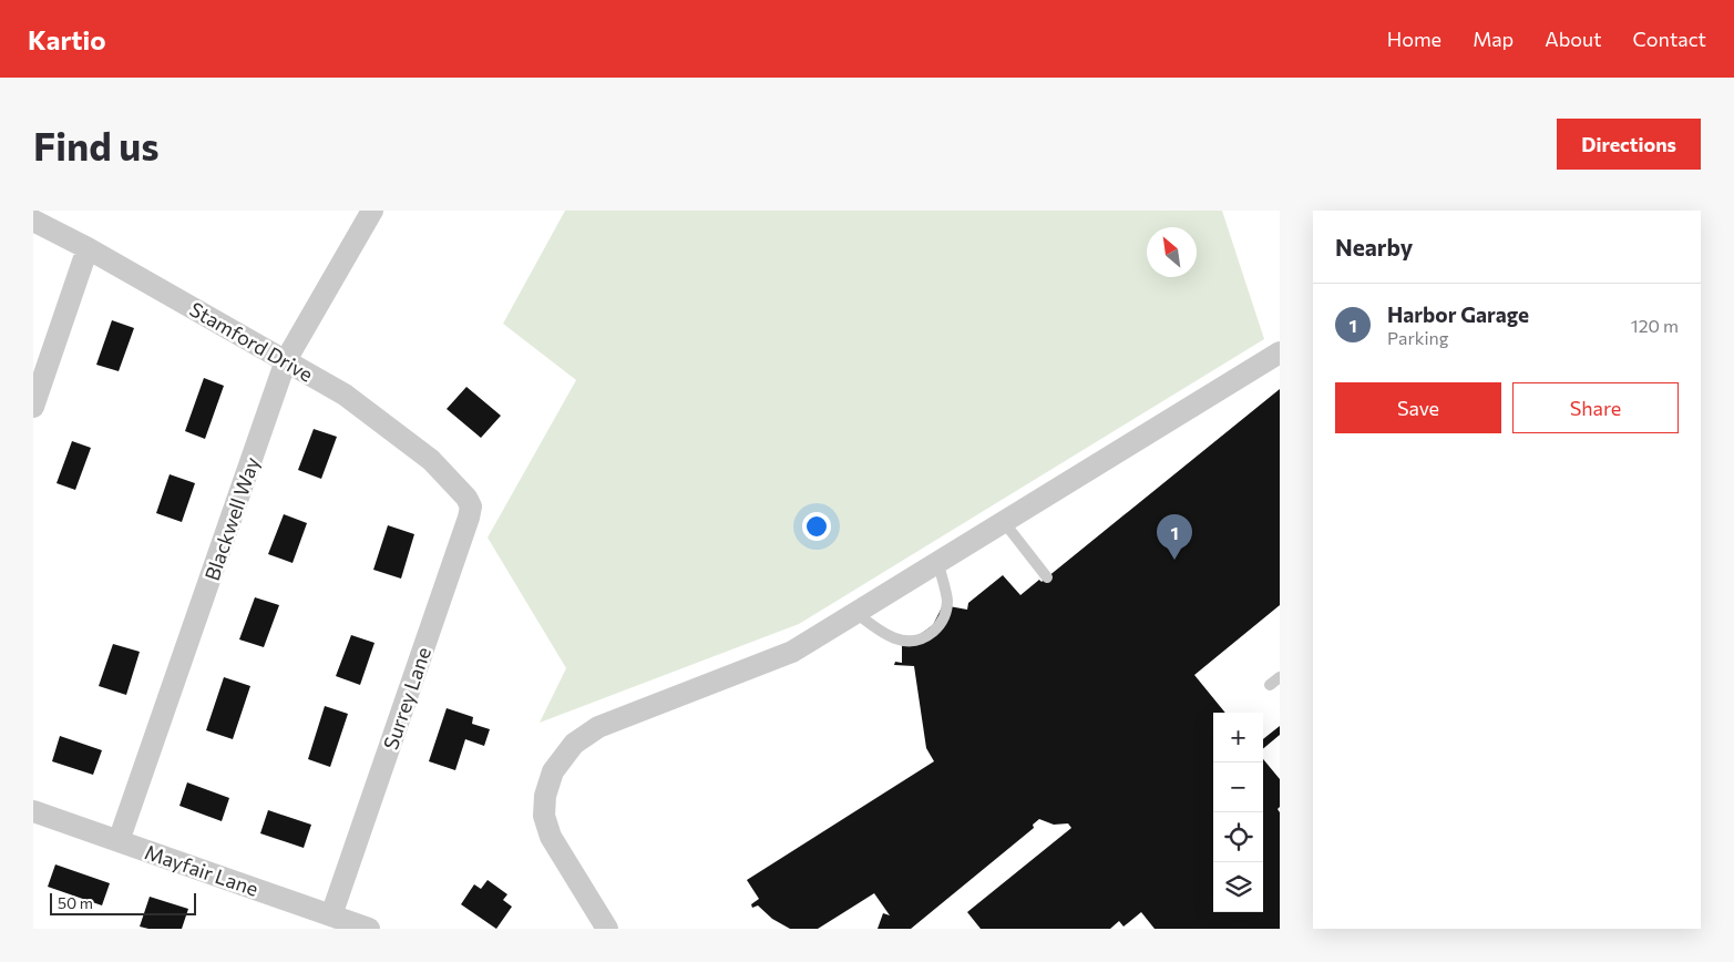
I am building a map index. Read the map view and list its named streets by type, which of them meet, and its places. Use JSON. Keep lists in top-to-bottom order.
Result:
{
  "streets": {
    "street": [
      "Stamford Drive",
      "Blackwell Way",
      "Surrey Lane",
      "Mayfair Lane"
    ]
  },
  "crossings": [
    ["Stamford Drive", "Blackwell Way"],
    ["Stamford Drive", "Surrey Lane"],
    ["Blackwell Way", "Mayfair Lane"],
    ["Surrey Lane", "Mayfair Lane"]
  ],
  "scale_bar": "50 m",
  "north": "top left",
  "page": {
    "header": "Kartio",
    "nav": [
      "Home",
      "Map",
      "About",
      "Contact"
    ],
    "buttons": [
      "Directions",
      ["Save", "Share"]
    ],
    "title": "Find us",
    "heading": "Nearby",
    "list": [
      {
        "mark": "1",
        "name": "Harbor Garage",
        "note": "Parking",
        "value": "120 m"
      }
    ],
    "pins": "1",
    "map_buttons": ["+", "−"],
    "scale": "50 m"
  }
}
